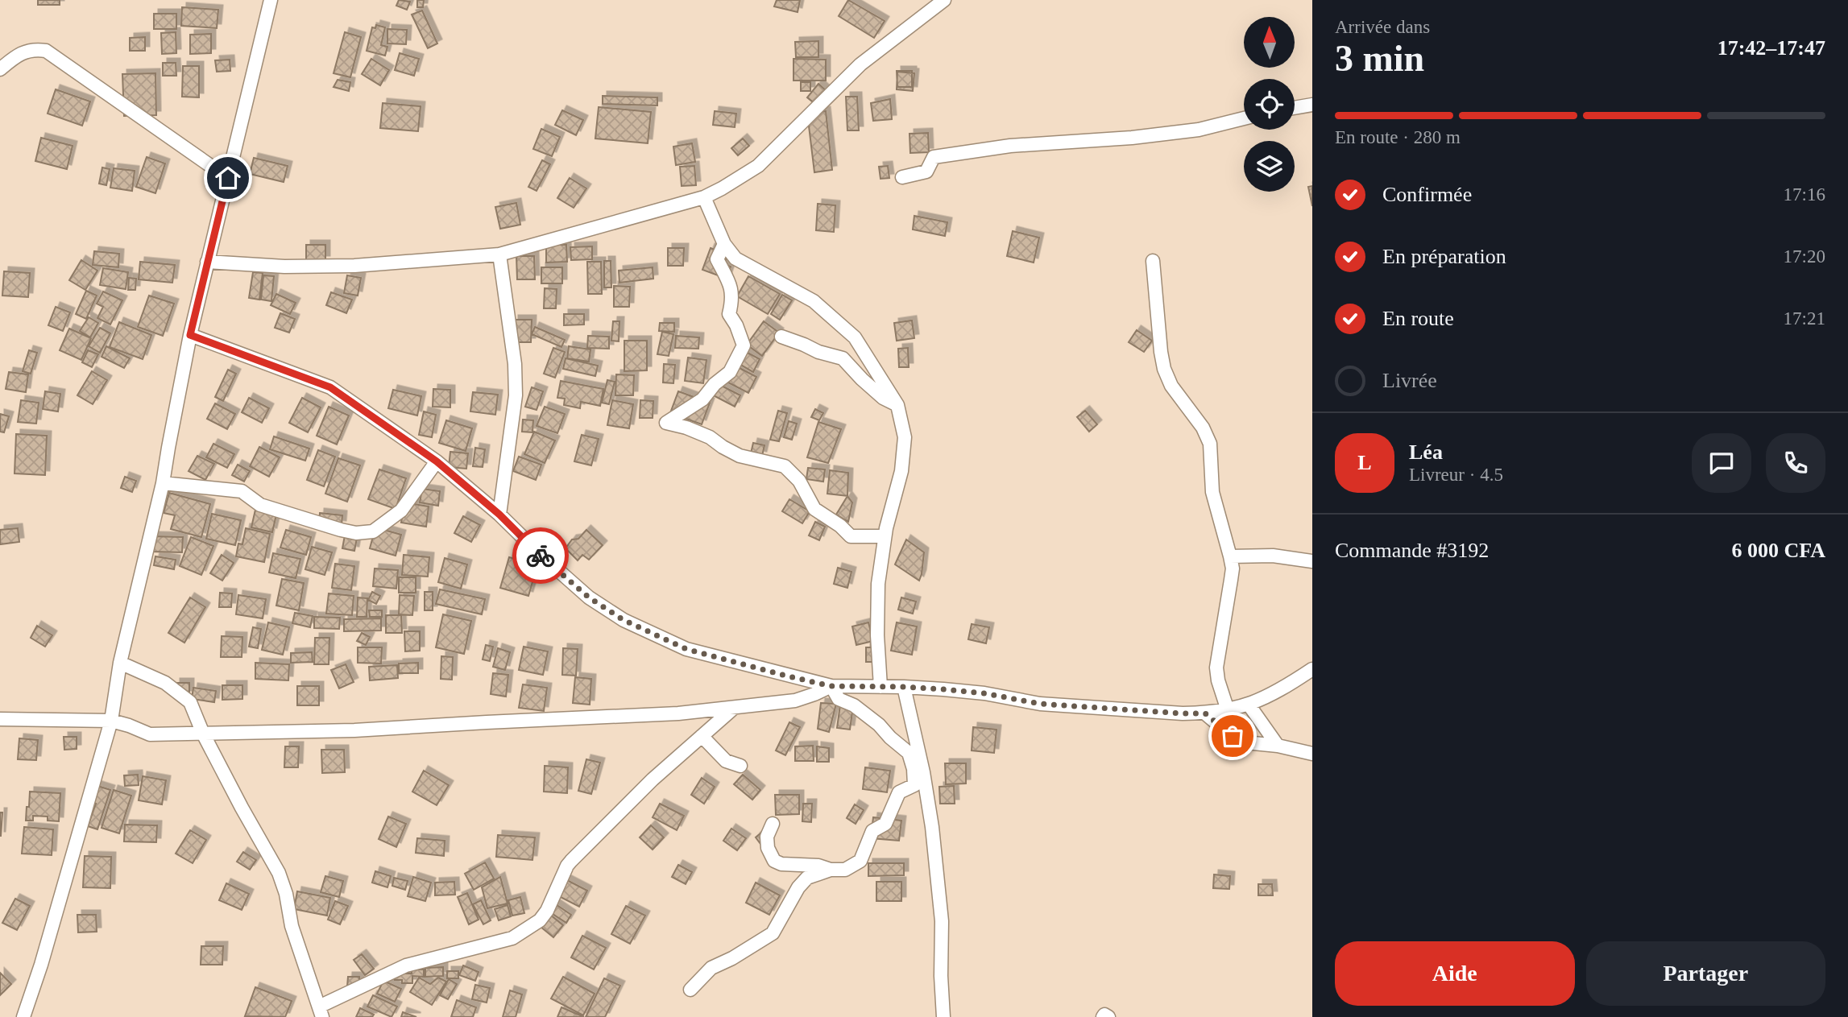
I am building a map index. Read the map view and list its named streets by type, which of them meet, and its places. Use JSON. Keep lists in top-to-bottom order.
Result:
{
  "north": "top",
  "page": {
    "heading": ["3 min", "Arrivée dans", "17:42–17:47"],
    "panel": [
      "Léa",
      "Livreur · 4.5",
      "Commande #3192",
      "6 000 CFA"
    ],
    "bar": "En route · 280 m",
    "list": [
      ["Confirmée", "17:16"],
      ["En préparation", "17:20"],
      ["En route", "17:21"],
      "Livrée"
    ],
    "round": "L",
    "buttons": ["Aide", "Partager"]
  }
}
